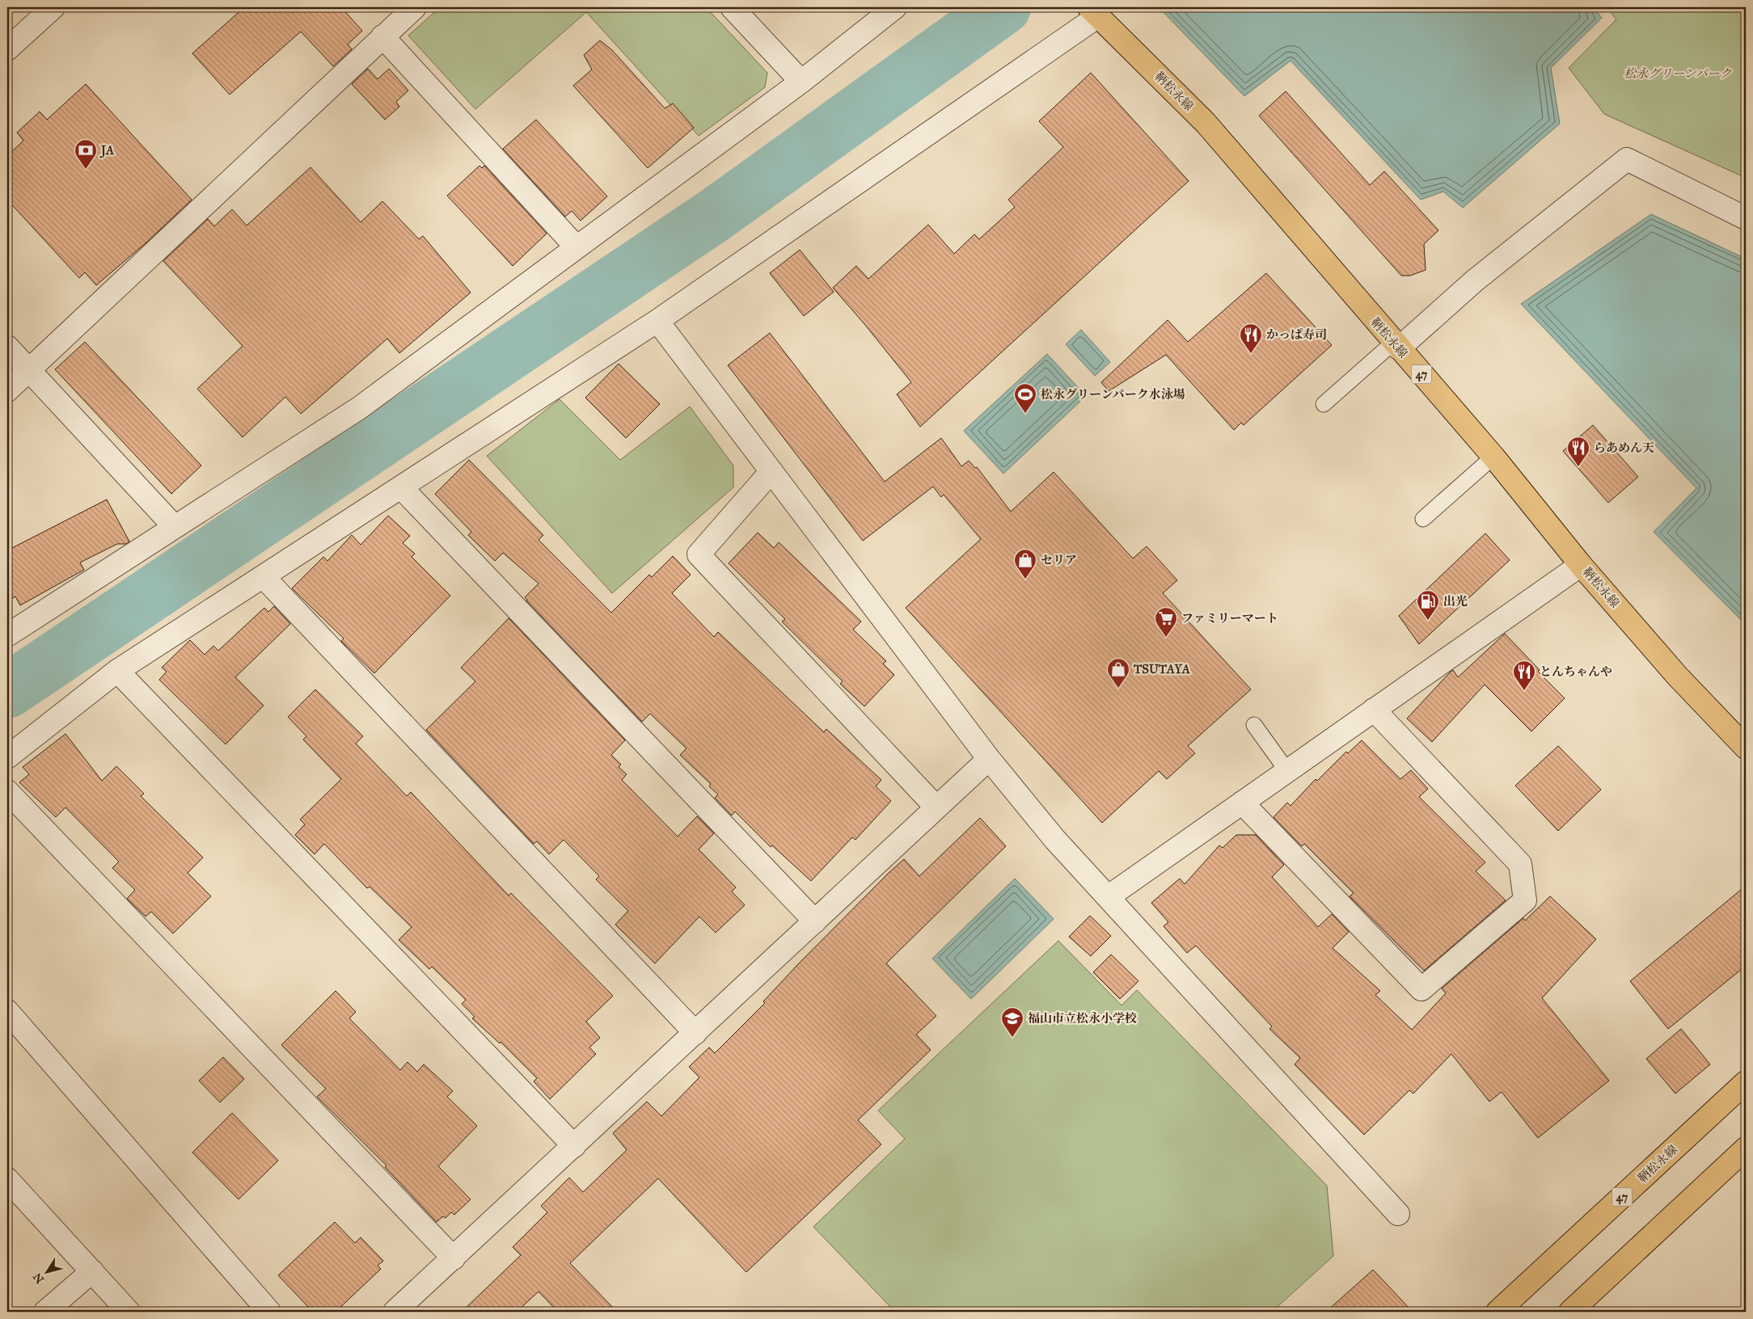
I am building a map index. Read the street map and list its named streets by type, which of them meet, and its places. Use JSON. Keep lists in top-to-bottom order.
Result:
{
  "streets": {
    "main road": ["鞆松永線", "47"]
  },
  "parks": ["松永グリーンパーク"],
  "places": {
    "bank": ["JA"],
    "restaurant": ["かっぱ寿司", "らあめん天", "とんちゃんや"],
    "sports": ["松永グリーンパーク水泳場"],
    "shop": ["セリア", "TSUTAYA"],
    "fuel station": ["出光"],
    "supermarket": ["ファミリーマート"],
    "school or university": ["福山市立松永小学校"]
  },
  "north": "bottom left"
}
